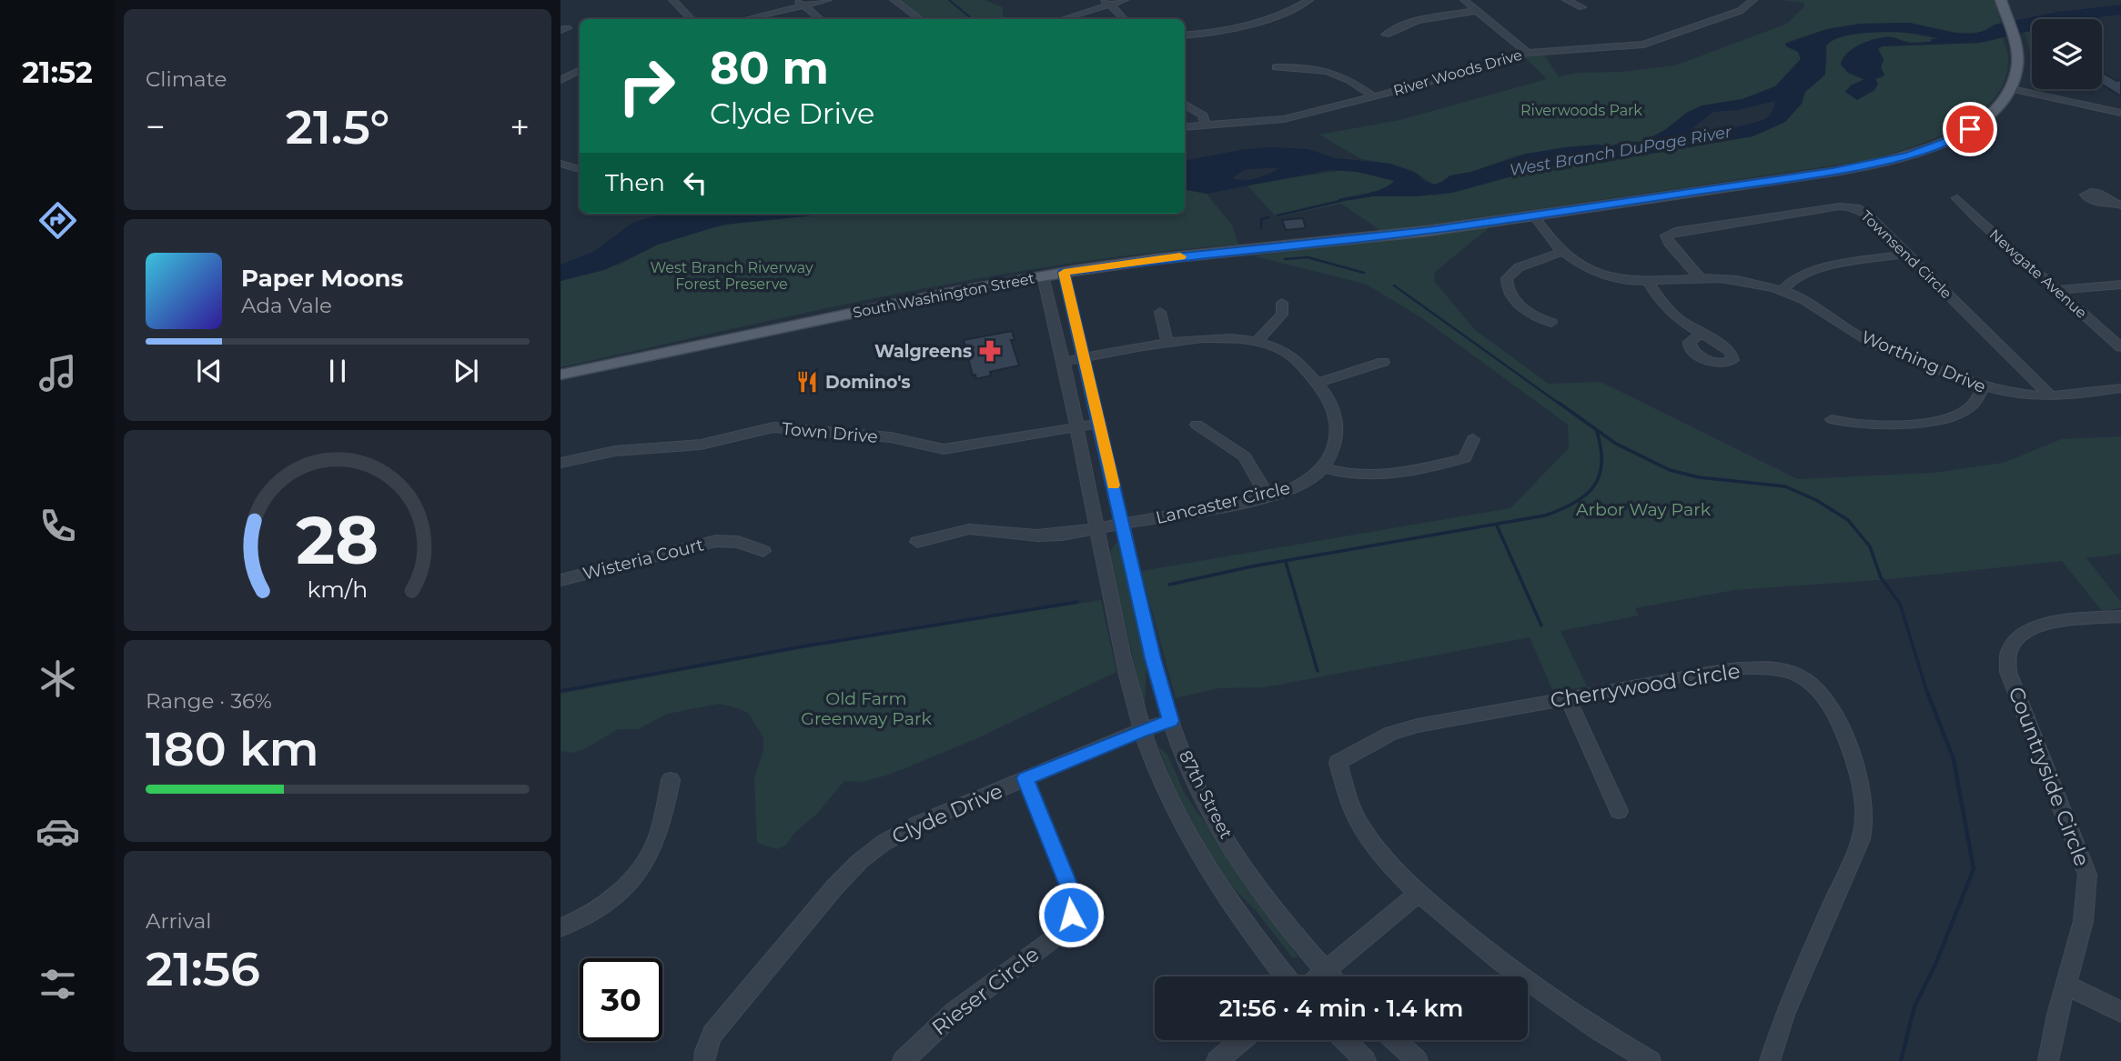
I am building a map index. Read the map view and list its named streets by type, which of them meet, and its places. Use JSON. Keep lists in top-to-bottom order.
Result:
{
  "streets": {
    "main road": ["South Washington Street"],
    "street": [
      "River Woods Drive",
      "Townsend Circle",
      "Newgate Avenue",
      "Worthing Drive",
      "Town Drive",
      "Lancaster Circle",
      "Wisteria Court",
      "Cherrywood Circle",
      "Countryside Circle",
      "87th Street",
      "Clyde Drive",
      "Rieser Circle"
    ]
  },
  "crossings": [
    ["Townsend Circle", "Worthing Drive"],
    ["South Washington Street", "Worthing Drive"],
    ["South Washington Street", "87th Street"],
    ["Town Drive", "87th Street"],
    ["Lancaster Circle", "87th Street"],
    ["87th Street", "Clyde Drive"],
    ["Clyde Drive", "Rieser Circle"]
  ],
  "water": ["West Branch DuPage River"],
  "parks": [
    "Riverwoods Park",
    "West Branch Riverway Forest Preserve",
    "Arbor Way Park",
    "Old Farm Greenway Park"
  ],
  "places": {
    "pharmacy": ["Walgreens"],
    "restaurant": ["Domino's"]
  },
  "page": {
    "tabs": "21:52",
    "tile": [
      "Climate",
      ["Range · 36%", "180 km"],
      ["Arrival", "21:56"]
    ],
    "turn": ["80 m", "Clyde Drive"],
    "heat": ["−", "21.5°", "+"],
    "then": "Then",
    "song": ["Paper Moons", "Ada Vale"],
    "limit": "30",
    "trip": "21:56 · 4 min · 1.4 km",
    "gauge": ["28", "km/h"]
  }
}
